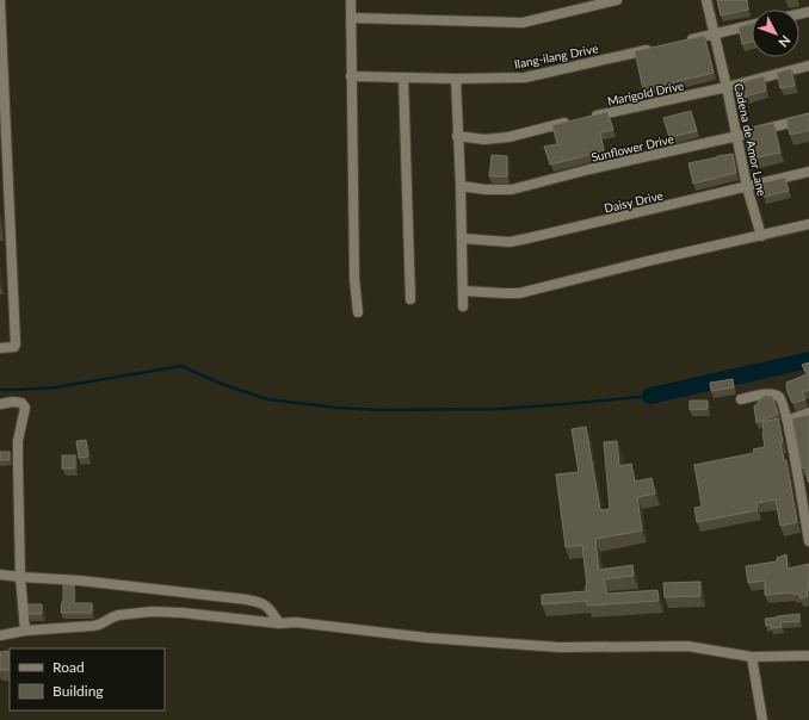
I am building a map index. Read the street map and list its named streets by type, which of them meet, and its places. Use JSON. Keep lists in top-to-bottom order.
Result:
{
  "streets": {
    "street": [
      "Ilang-ilang Drive",
      "Marigold Drive",
      "Cadena de Amor Lane",
      "Sunflower Drive",
      "Daisy Drive"
    ]
  },
  "crossings": [
    ["Marigold Drive", "Cadena de Amor Lane"],
    ["Cadena de Amor Lane", "Sunflower Drive"],
    ["Cadena de Amor Lane", "Daisy Drive"]
  ],
  "legend": ["Road", "Building"],
  "north": "bottom right"
}
